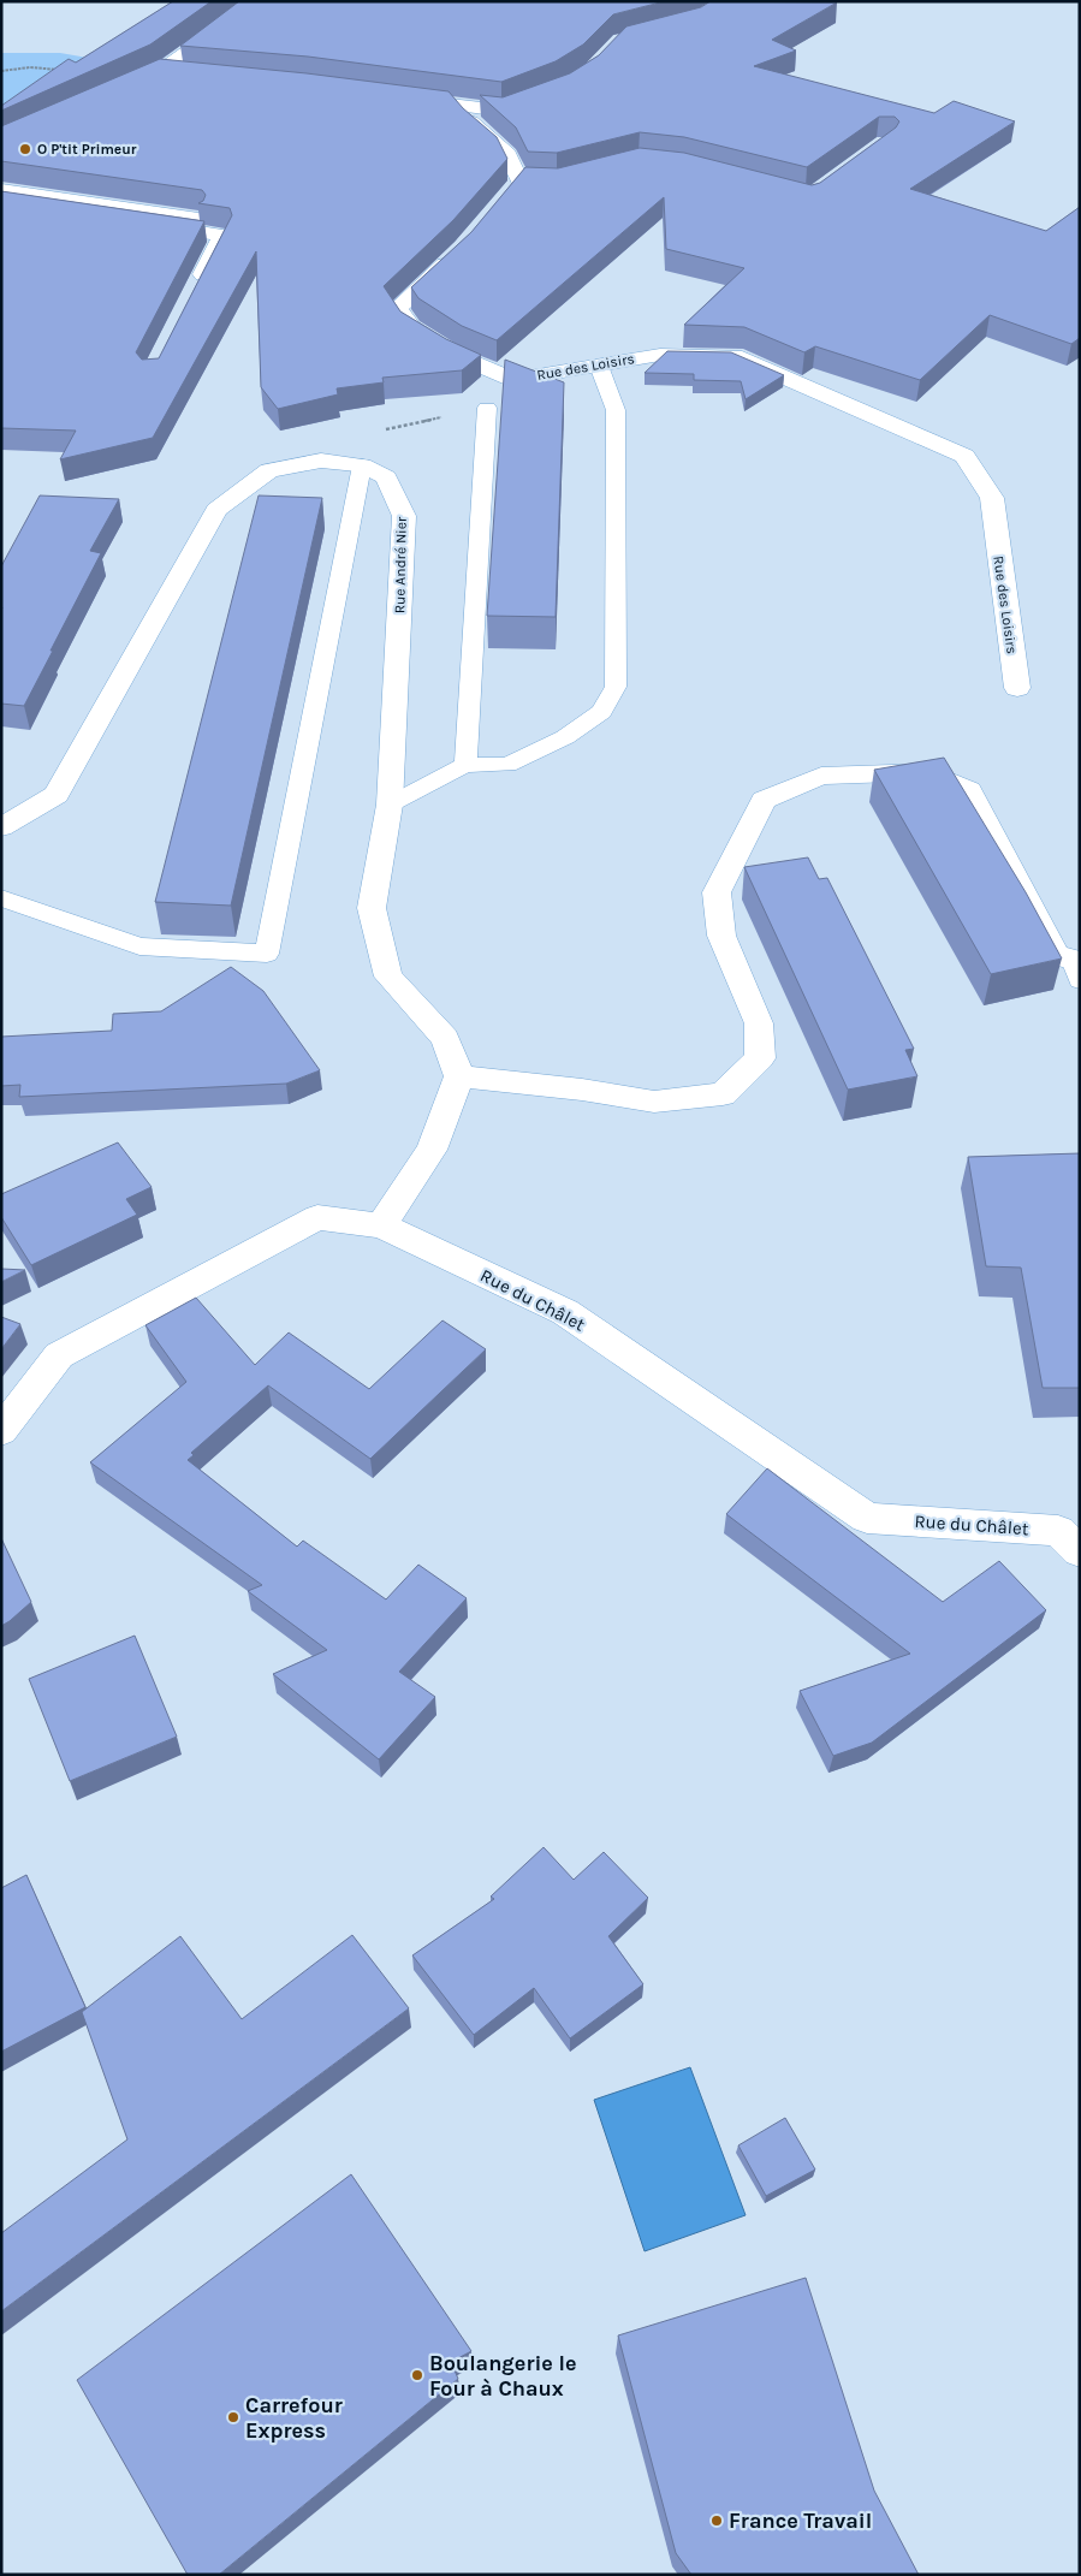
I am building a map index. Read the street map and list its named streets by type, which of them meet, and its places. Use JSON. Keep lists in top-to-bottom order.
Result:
{
  "streets": {
    "street": ["Rue des Loisirs", "Rue André Nier", "Rue du Châlet"]
  },
  "places": [
    "O P'tit Primeur",
    "Boulangerie le Four à Chaux",
    "Carrefour Express",
    "France Travail"
  ]
}
